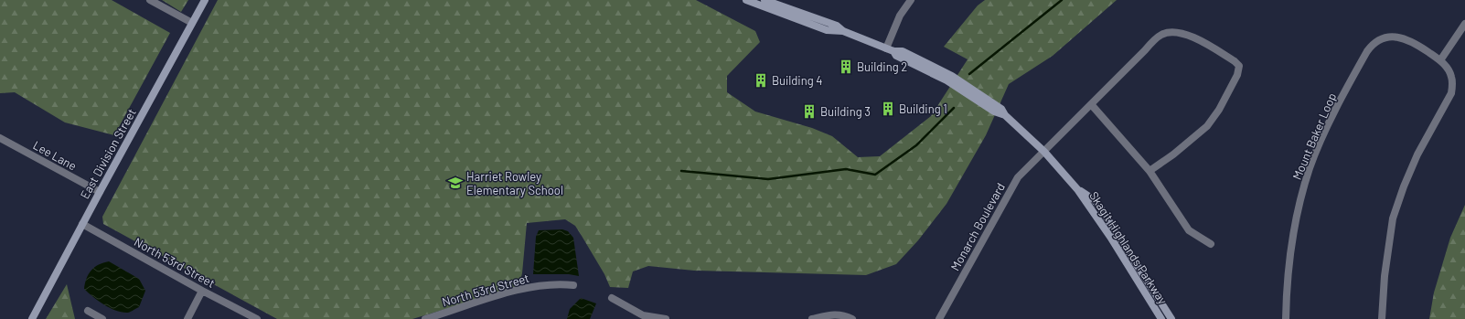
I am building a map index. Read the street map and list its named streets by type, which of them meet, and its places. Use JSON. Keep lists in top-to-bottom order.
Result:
{
  "streets": {
    "street": [
      "Mount Baker Loop",
      "East Division Street",
      "Lee Lane",
      "Monarch Boulevard",
      "Skagit Highlands Parkway",
      "North 53rd Street"
    ]
  },
  "crossings": [
    ["East Division Street", "Lee Lane"],
    ["East Division Street", "North 53rd Street"],
    ["Monarch Boulevard", "Skagit Highlands Parkway"]
  ],
  "places": {
    "building": [
      "Building 2",
      "Building 4",
      "Building 1",
      "Building 3"
    ],
    "school or university": ["Harriet Rowley Elementary School"]
  }
}
